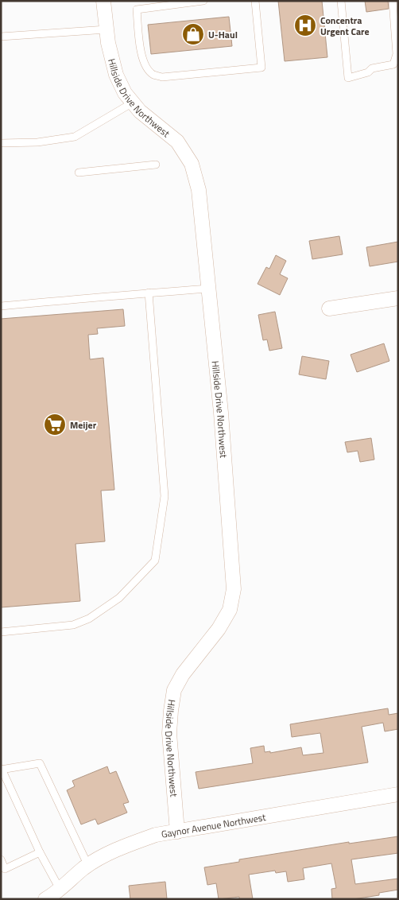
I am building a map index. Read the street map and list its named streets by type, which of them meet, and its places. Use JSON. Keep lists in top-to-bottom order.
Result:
{
  "streets": {
    "street": ["Hillside Drive Northwest", "Gaynor Avenue Northwest"]
  },
  "crossings": [
    ["Hillside Drive Northwest", "Gaynor Avenue Northwest"]
  ],
  "places": {
    "hospital": ["Concentra Urgent Care"],
    "shop": ["U-Haul"],
    "supermarket": ["Meijer"]
  }
}
